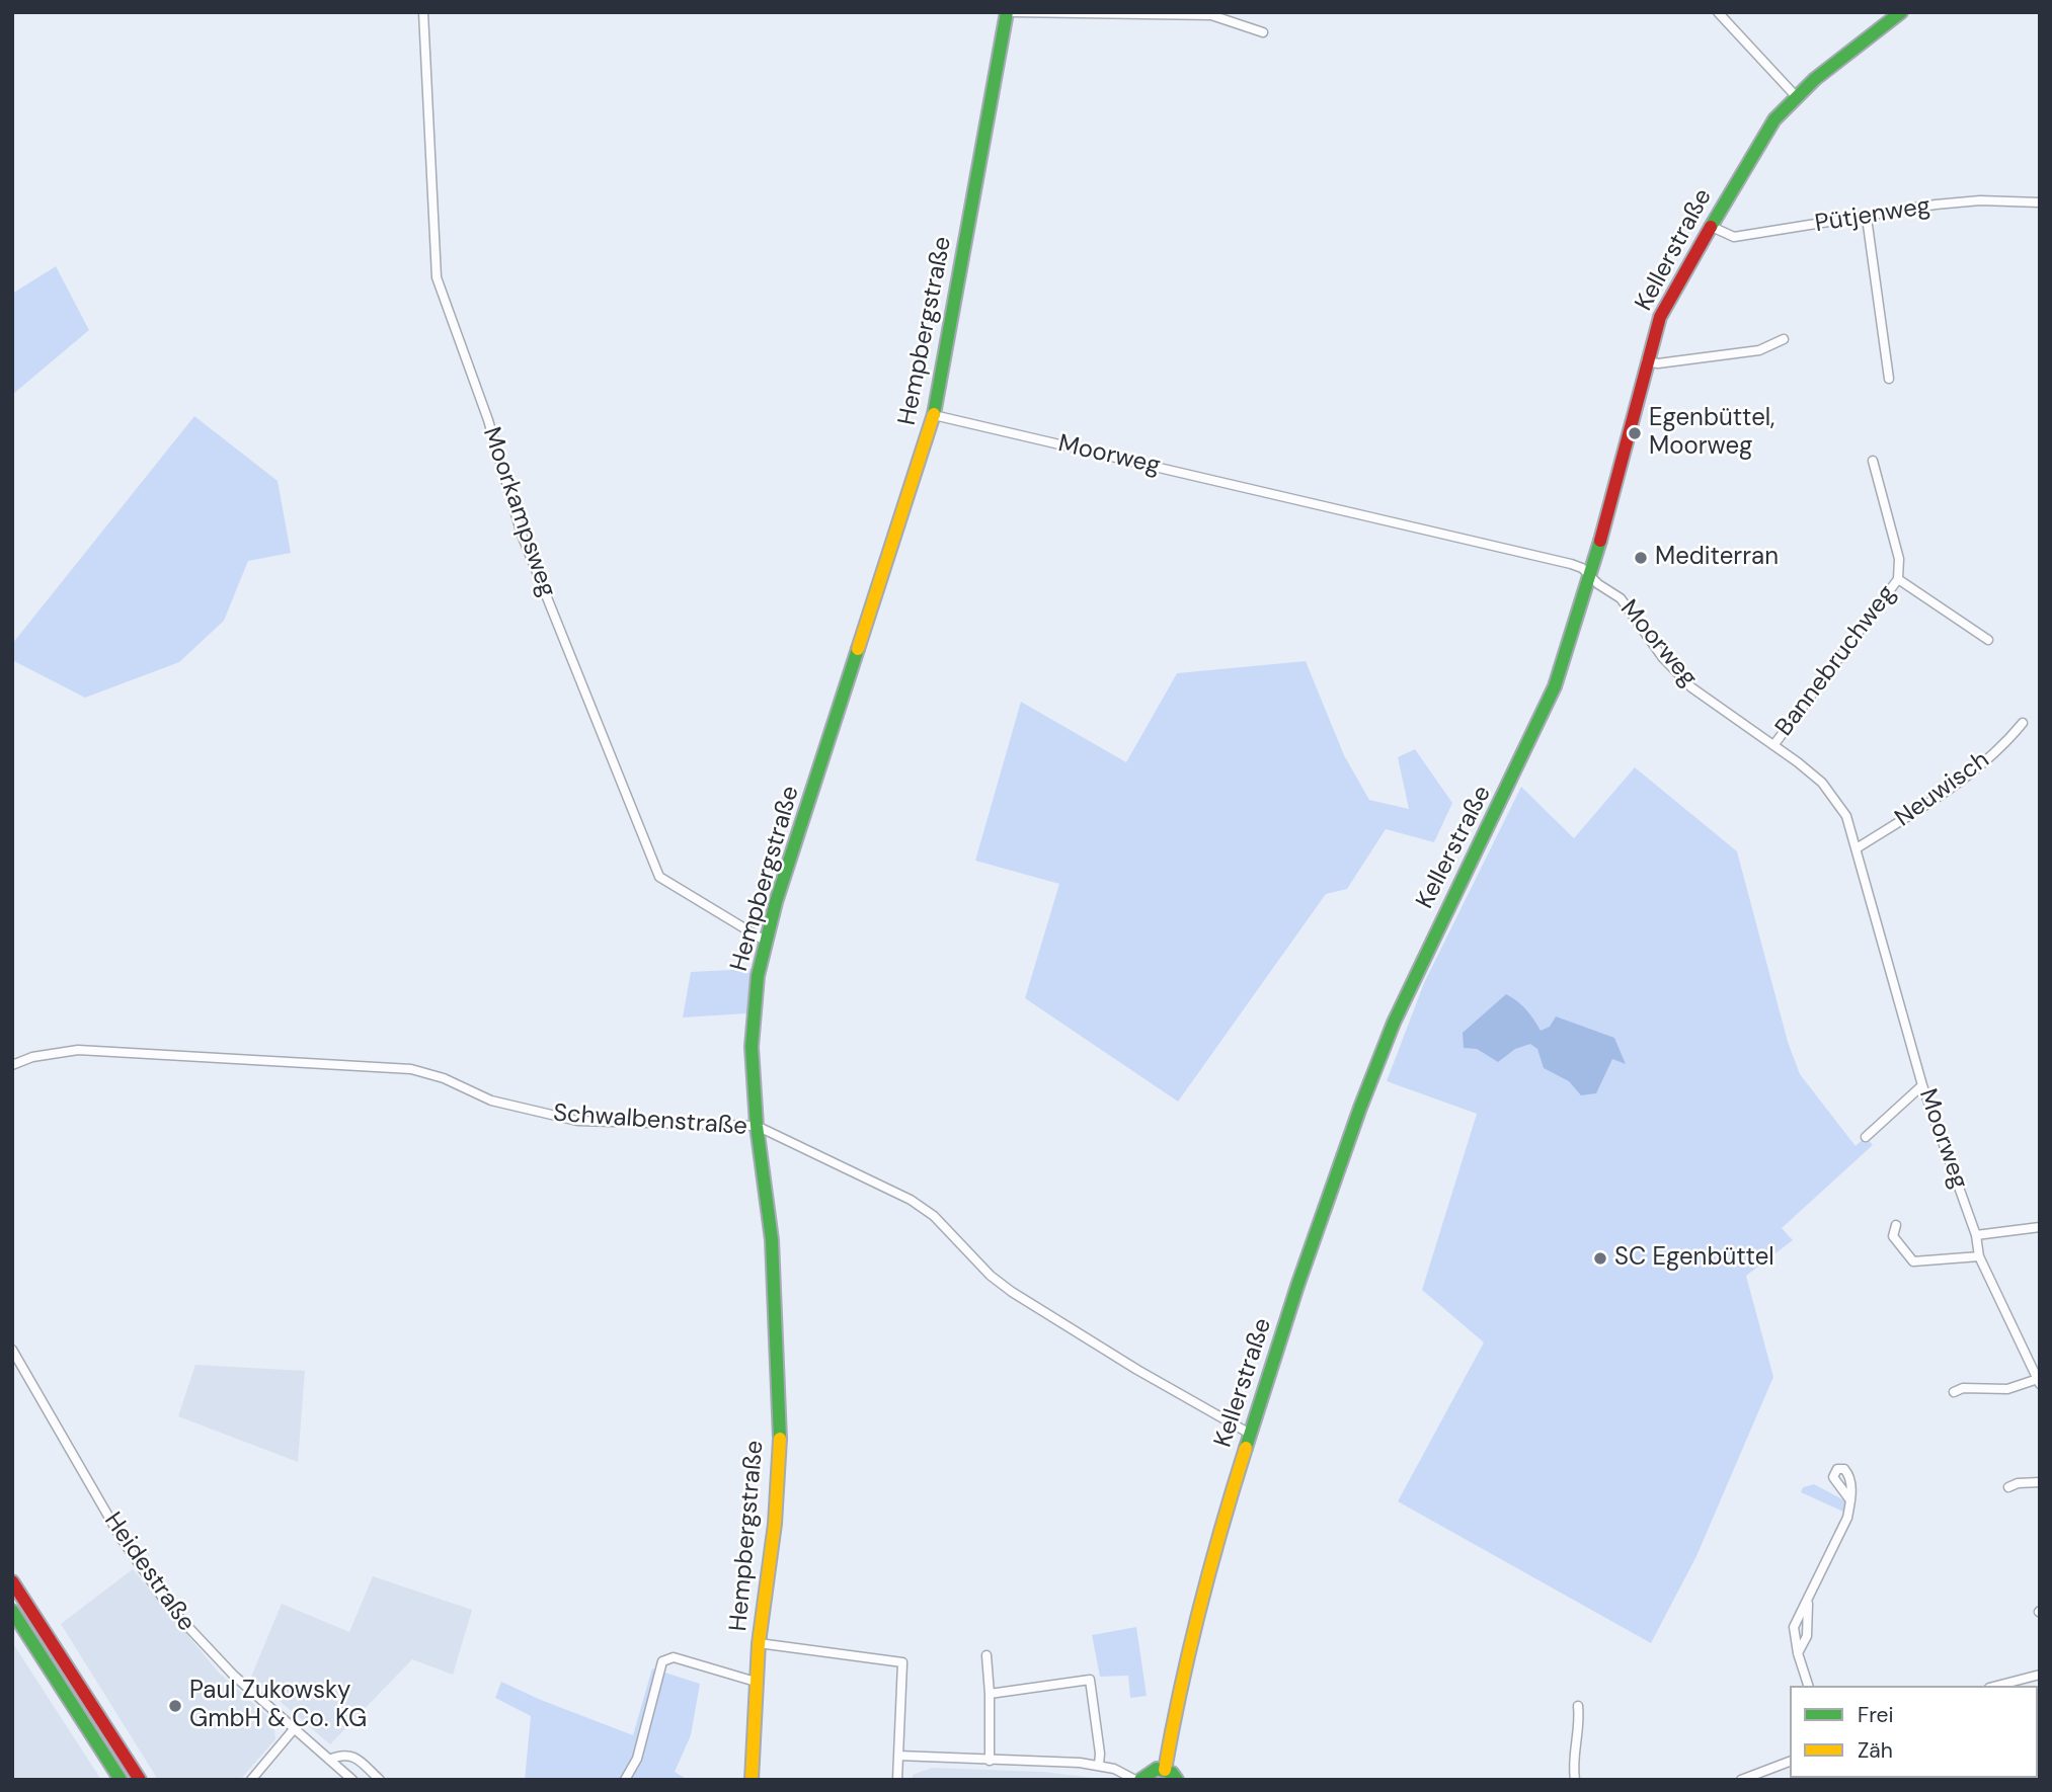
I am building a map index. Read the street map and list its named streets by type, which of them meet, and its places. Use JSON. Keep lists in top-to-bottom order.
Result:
{
  "streets": {
    "main road": ["Kellerstraße", "Hempbergstraße"],
    "street": [
      "Pütjenweg",
      "Moorweg",
      "Moorkampsweg",
      "Bannebruchweg",
      "Neuwisch",
      "Schwalbenstraße",
      "Heidestraße"
    ]
  },
  "crossings": [
    ["Pütjenweg", "Kellerstraße"],
    ["Kellerstraße", "Moorweg"],
    ["Kellerstraße", "Schwalbenstraße"],
    ["Hempbergstraße", "Moorweg"],
    ["Hempbergstraße", "Moorkampsweg"],
    ["Hempbergstraße", "Schwalbenstraße"],
    ["Moorweg", "Bannebruchweg"],
    ["Moorweg", "Neuwisch"]
  ],
  "places": [
    "Egenbüttel, Moorweg",
    "Mediterran",
    "SC Egenbüttel",
    "Paul Zukowsky GmbH & Co. KG"
  ],
  "legend": ["Frei", "Zäh"]
}
